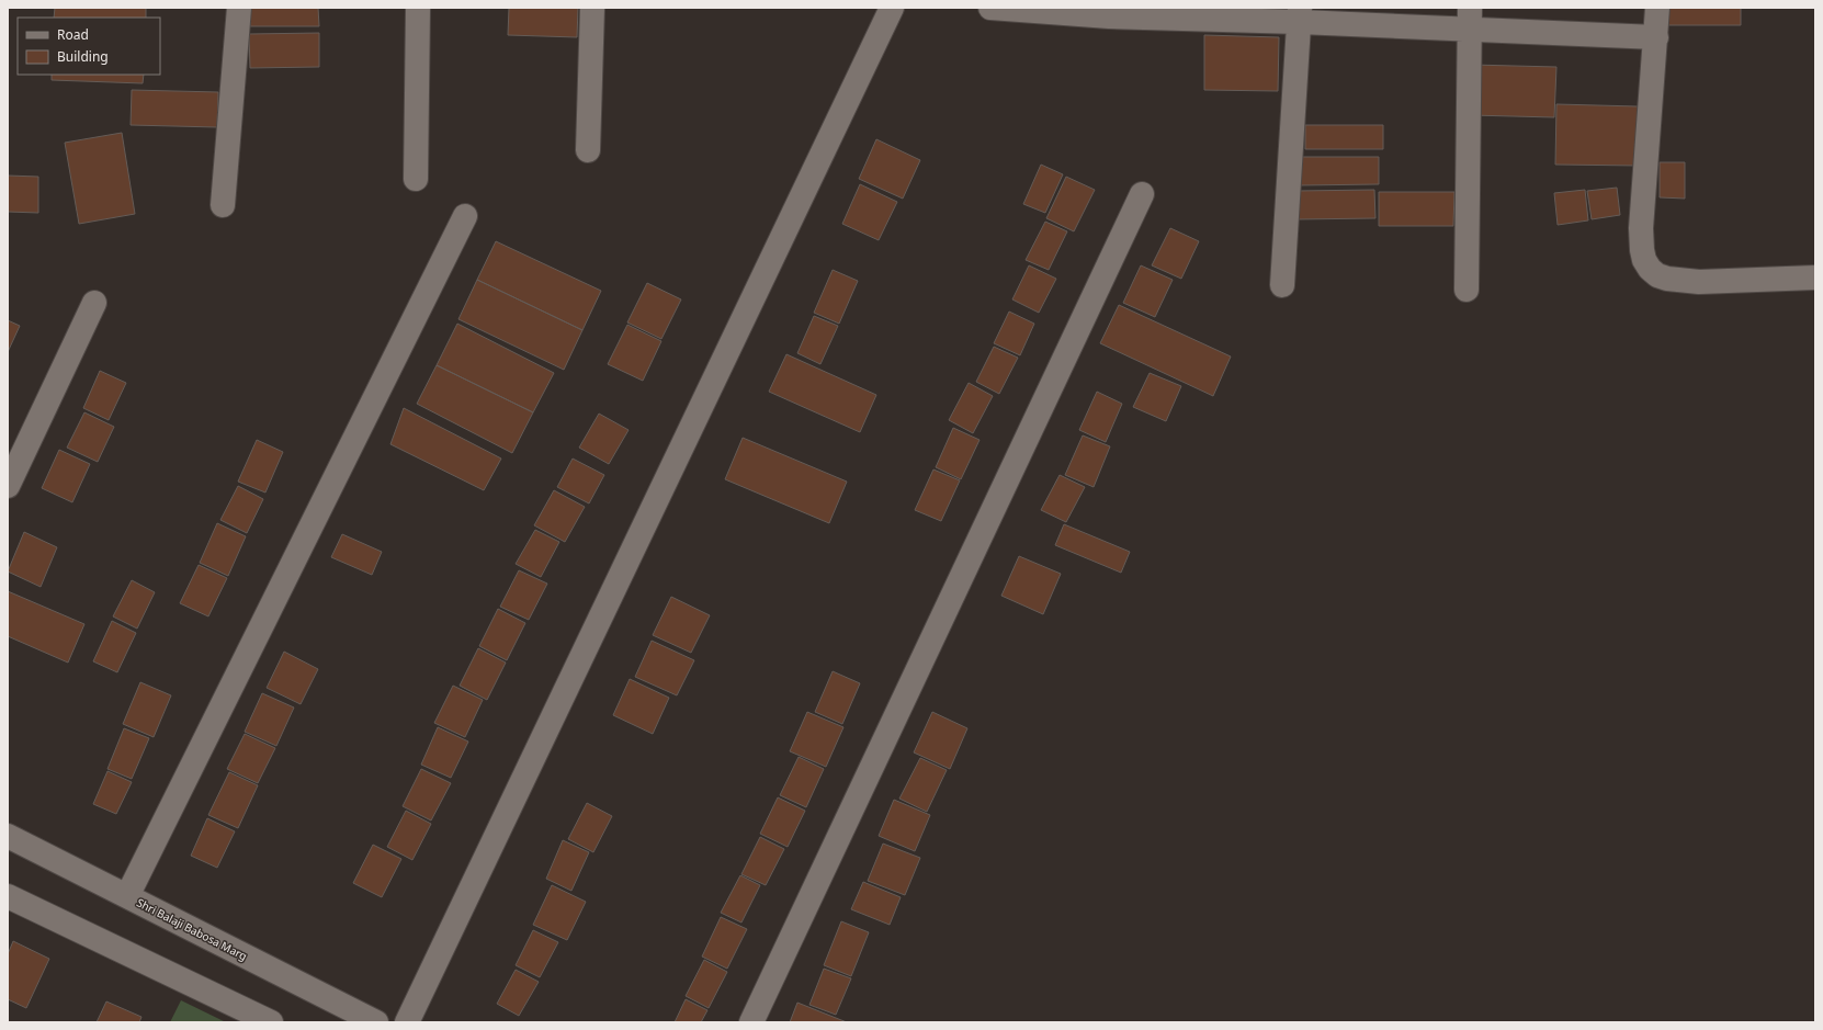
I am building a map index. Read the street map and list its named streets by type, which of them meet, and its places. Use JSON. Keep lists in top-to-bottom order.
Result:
{
  "streets": {
    "street": ["Shri Balaji Babosa Marg"]
  },
  "legend": ["Road", "Building"]
}
